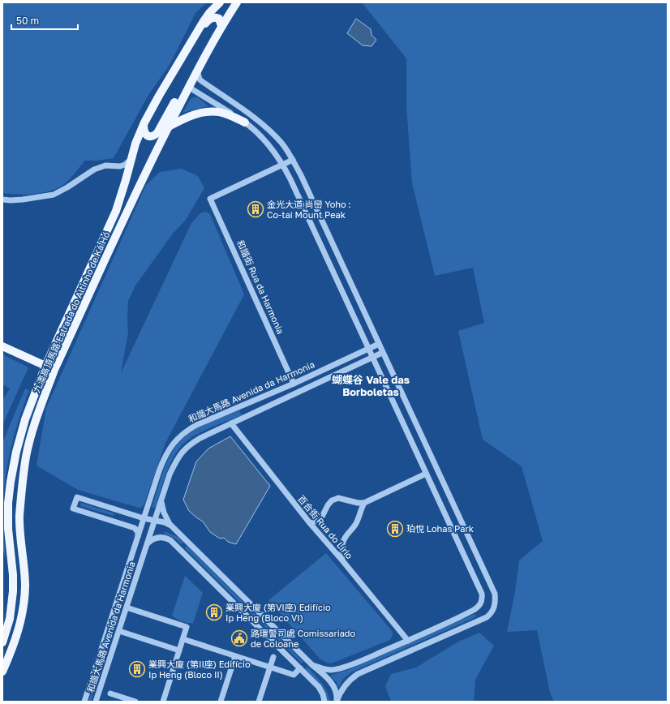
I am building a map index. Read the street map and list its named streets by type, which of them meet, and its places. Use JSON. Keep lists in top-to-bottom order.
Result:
{
  "streets": {
    "main road": ["九澳高頂馬路 Estrada do Altinho de Ká Hó"],
    "street": ["和諧街 Rua da Harmonia", "和諧大馬路 Avenida da Harmonia", "百合街 Rua do Lírio"]
  },
  "crossings": [
    ["和諧街 Rua da Harmonia", "和諧大馬路 Avenida da Harmonia"],
    ["和諧大馬路 Avenida da Harmonia", "百合街 Rua do Lírio"]
  ],
  "districts": ["蝴蝶谷 Vale das Borboletas"],
  "places": {
    "building": [
      "金光大道 尚巒 Yoho : Co-tai Mount Peak",
      "珀悅 Lohas Park",
      "業興大廈 (第VI座) Edifício Ip Heng (Bloco VI)",
      "業興大廈 (第II座) Edifício Ip Heng (Bloco II)"
    ],
    "public building": ["路環警司處 Comissariado de Coloane"]
  },
  "scale_bar": "50 m"
}
